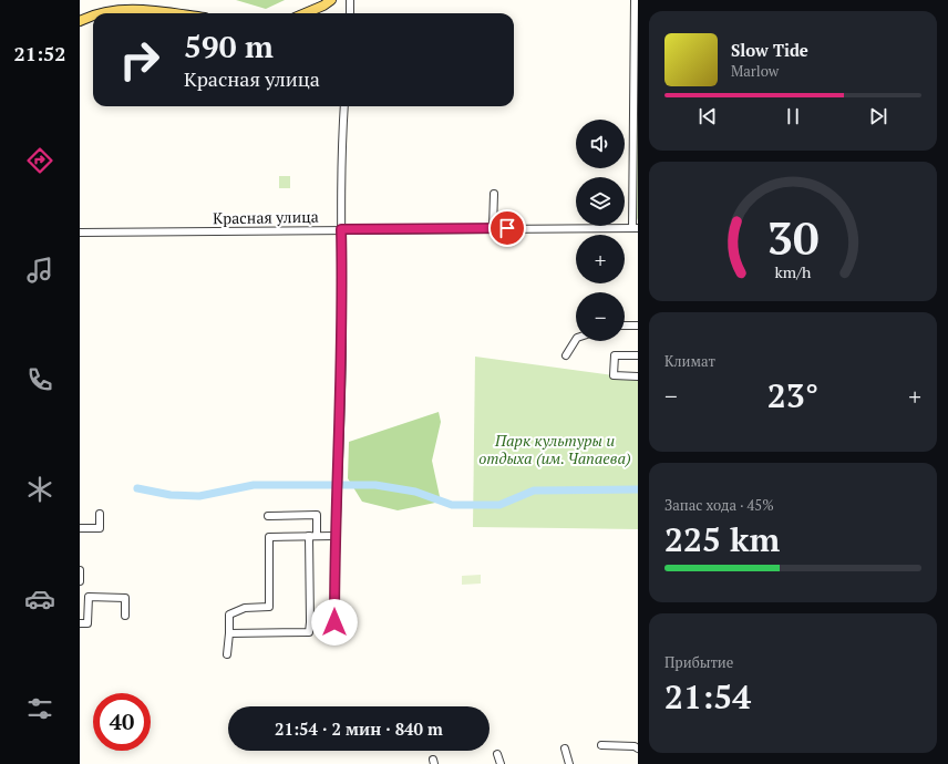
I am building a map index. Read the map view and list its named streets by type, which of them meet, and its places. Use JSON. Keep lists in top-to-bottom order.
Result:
{
  "streets": {
    "street": ["Красная улица"]
  },
  "parks": ["Парк культуры и отдыха (им. Чапаева)"],
  "page": {
    "tabs": "21:52",
    "turn": ["590 m", "Красная улица"],
    "song": ["Slow Tide", "Marlow"],
    "map_buttons": ["+", "−"],
    "tile": [
      "Климат",
      ["Запас хода · 45%", "225 km"],
      ["Прибытие", "21:54"]
    ],
    "heat": ["−", "23°", "+"],
    "limit": "40",
    "trip": "21:54 · 2 мин · 840 m",
    "gauge": ["30", "km/h"]
  }
}
